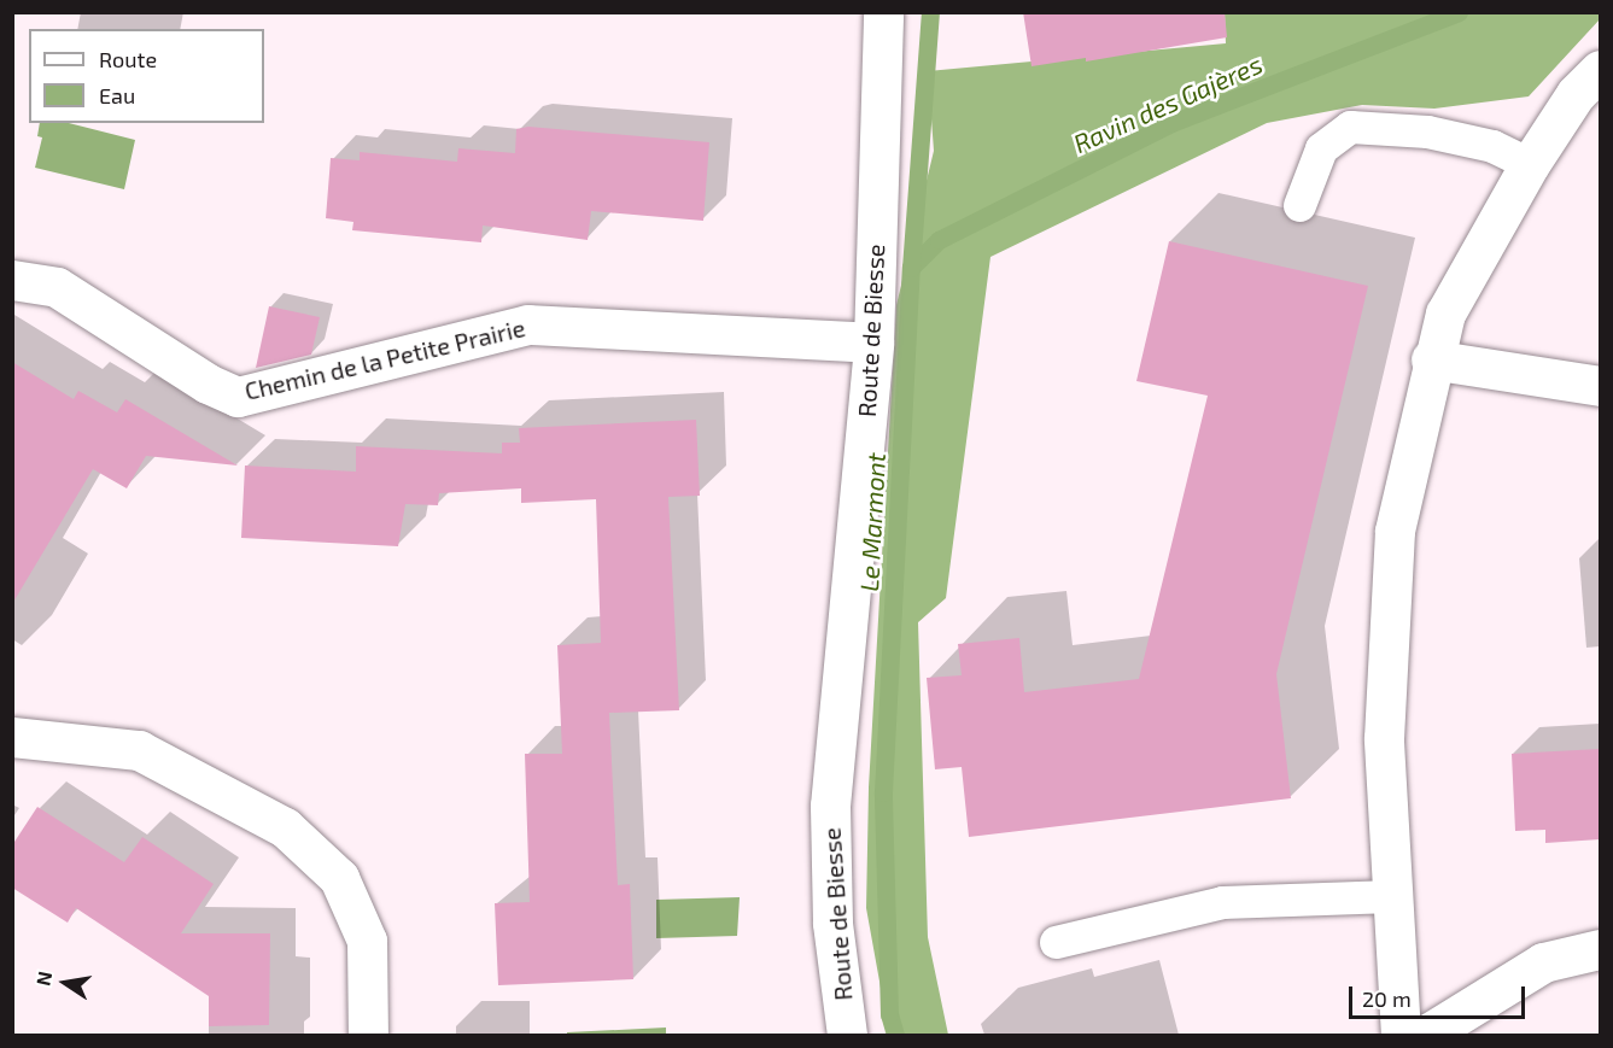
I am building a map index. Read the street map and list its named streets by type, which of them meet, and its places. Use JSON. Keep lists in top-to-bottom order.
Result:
{
  "streets": {
    "street": ["Route de Biesse", "Chemin de la Petite Prairie"]
  },
  "crossings": [
    ["Route de Biesse", "Chemin de la Petite Prairie"]
  ],
  "water": ["Ravin des Gajères", "Le Marmont"],
  "legend": ["Route", "Eau"],
  "scale_bar": "20 m",
  "north": "left"
}
